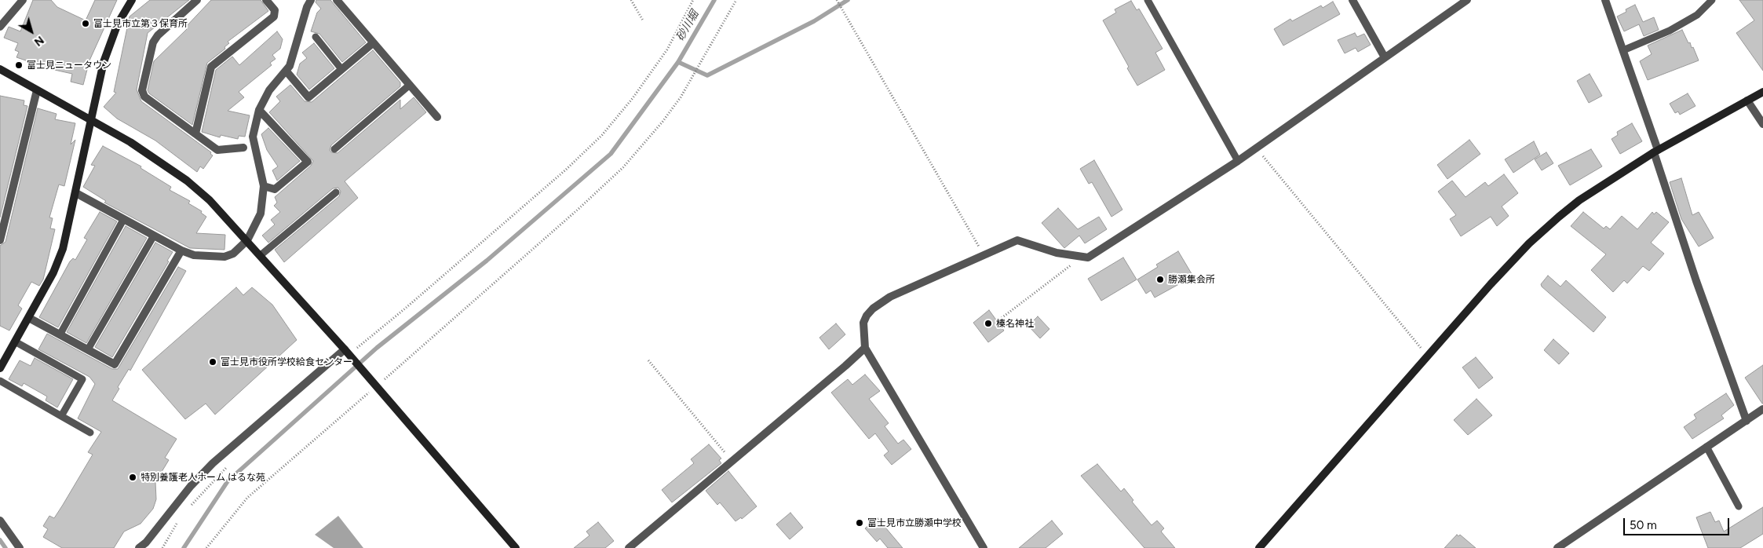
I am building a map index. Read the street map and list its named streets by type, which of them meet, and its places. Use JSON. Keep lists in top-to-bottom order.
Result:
{
  "water": ["砂川堀"],
  "places": [
    "富士見市立第３保育所",
    "富士見ニュータウン",
    "勝瀬集会所",
    "榛名神社",
    "富士見市役所学校給食センター",
    "特別養護老人ホーム はるな苑",
    "富士見市立勝瀬中学校"
  ],
  "scale_bar": "50 m",
  "north": "bottom right"
}
